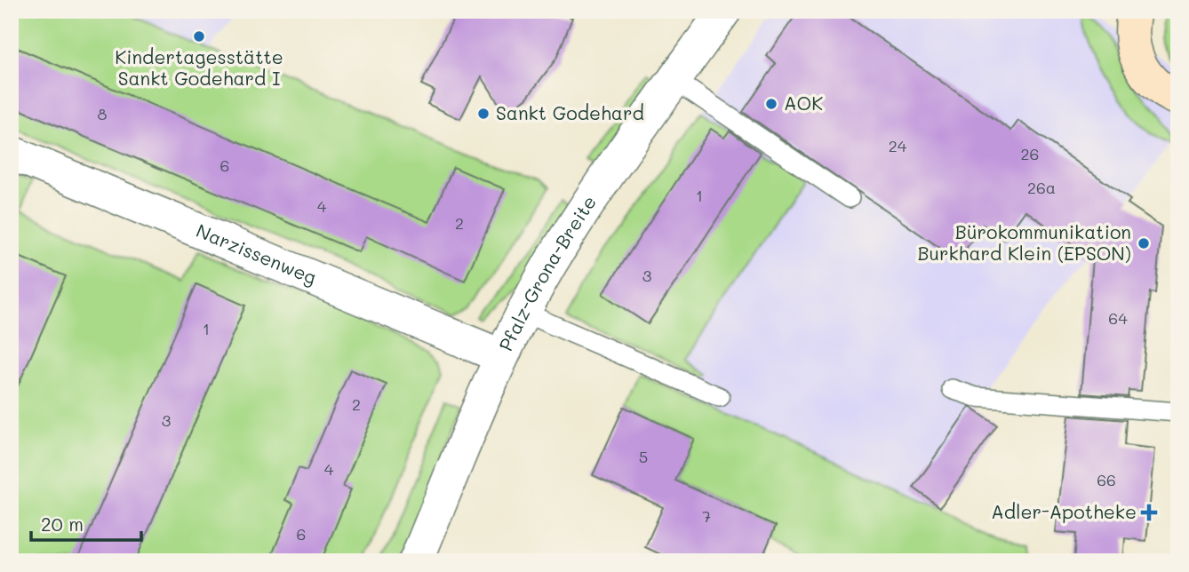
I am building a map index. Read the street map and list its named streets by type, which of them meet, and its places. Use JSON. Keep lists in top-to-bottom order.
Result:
{
  "streets": {
    "street": ["Narzissenweg", "Pfalz-Grona-Breite"]
  },
  "crossings": [
    ["Narzissenweg", "Pfalz-Grona-Breite"]
  ],
  "places": {
    "other": [
      "Kindertagesstätte Sankt Godehard I",
      "AOK",
      "Sankt Godehard",
      "Bürokommunikation Burkhard Klein (EPSON)"
    ],
    "health": ["Adler-Apotheke"]
  },
  "house_numbers": [
    "8",
    "24",
    "26",
    "6",
    "26a",
    "1",
    "4",
    "2",
    "3",
    "64",
    "1",
    "2",
    "3",
    "5",
    "4",
    "66",
    "7",
    "6"
  ],
  "scale_bar": "20 m"
}
